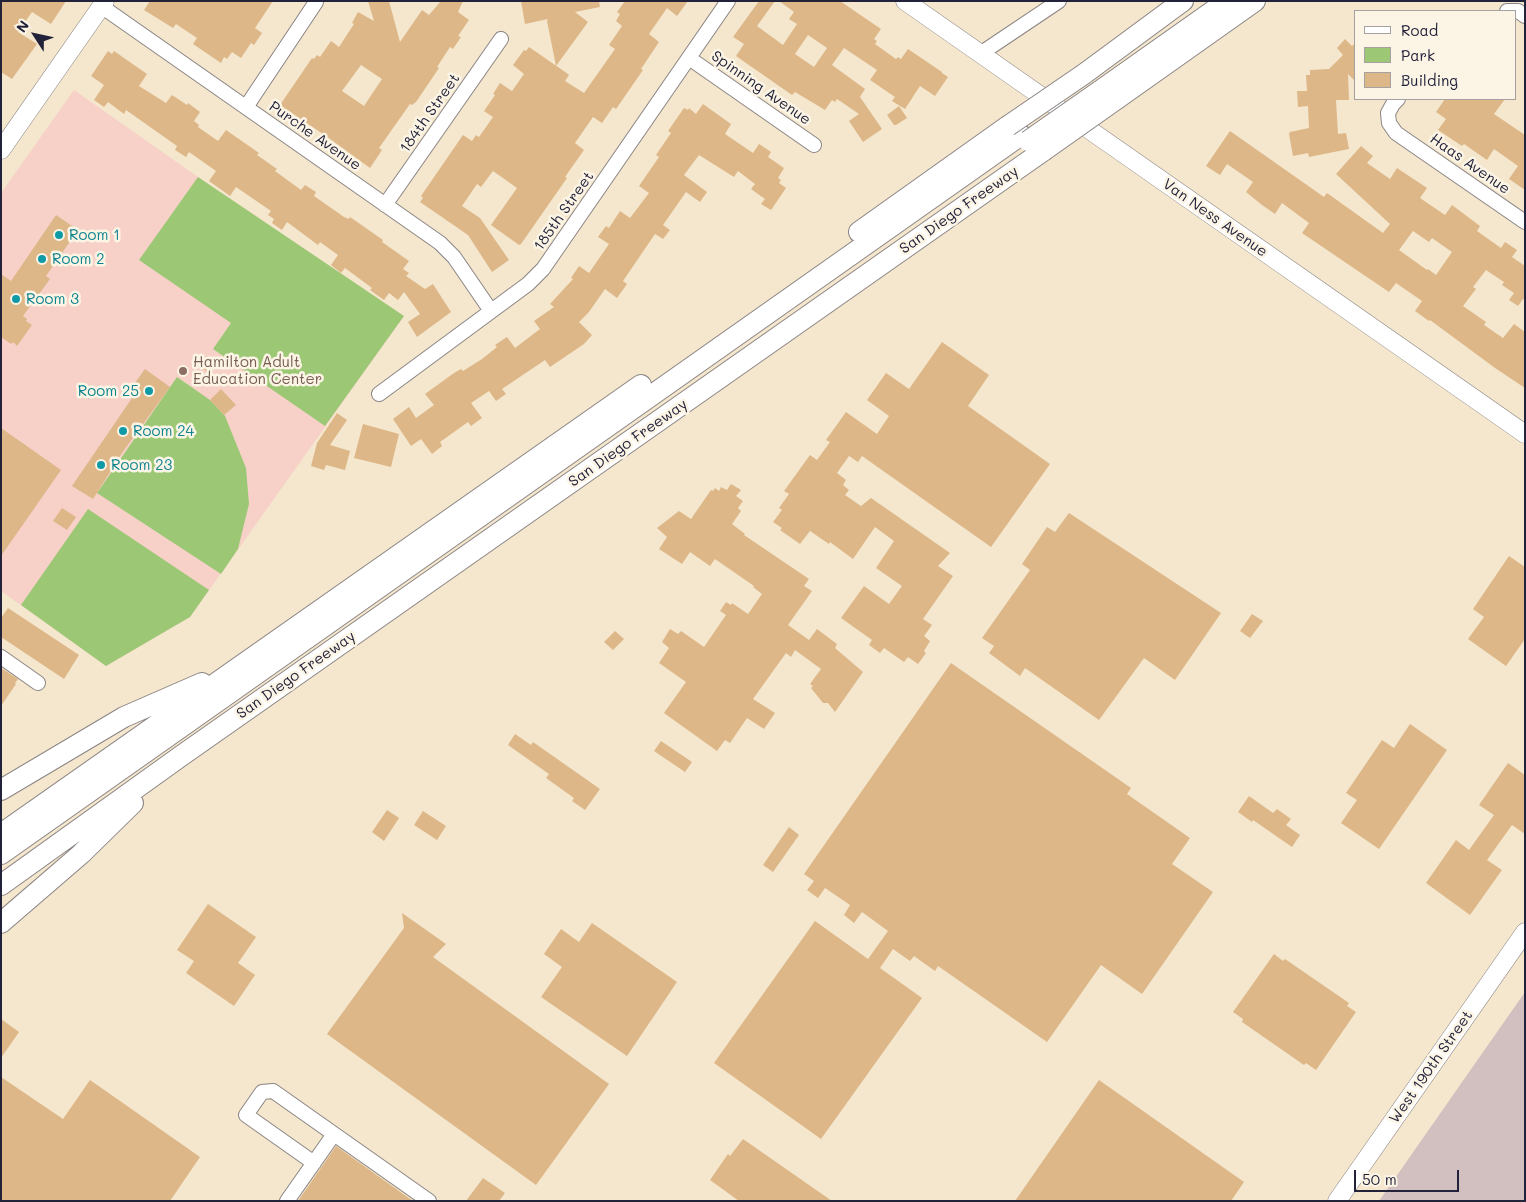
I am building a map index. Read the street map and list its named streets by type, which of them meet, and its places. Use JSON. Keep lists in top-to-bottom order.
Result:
{
  "streets": {
    "highway": ["San Diego Freeway"],
    "main road": ["Van Ness Avenue", "West 190th Street"],
    "street": [
      "Spinning Avenue",
      "184th Street",
      "Purche Avenue",
      "Haas Avenue",
      "185th Street"
    ]
  },
  "crossings": [
    ["Spinning Avenue", "185th Street"],
    ["184th Street", "Purche Avenue"],
    ["Purche Avenue", "185th Street"]
  ],
  "places": [
    "Room 1",
    "Room 2",
    "Room 3",
    "Hamilton Adult Education Center",
    "Room 25",
    "Room 24",
    "Room 23"
  ],
  "legend": ["Road", "Park", "Building"],
  "scale_bar": "50 m",
  "north": "top left"
}
